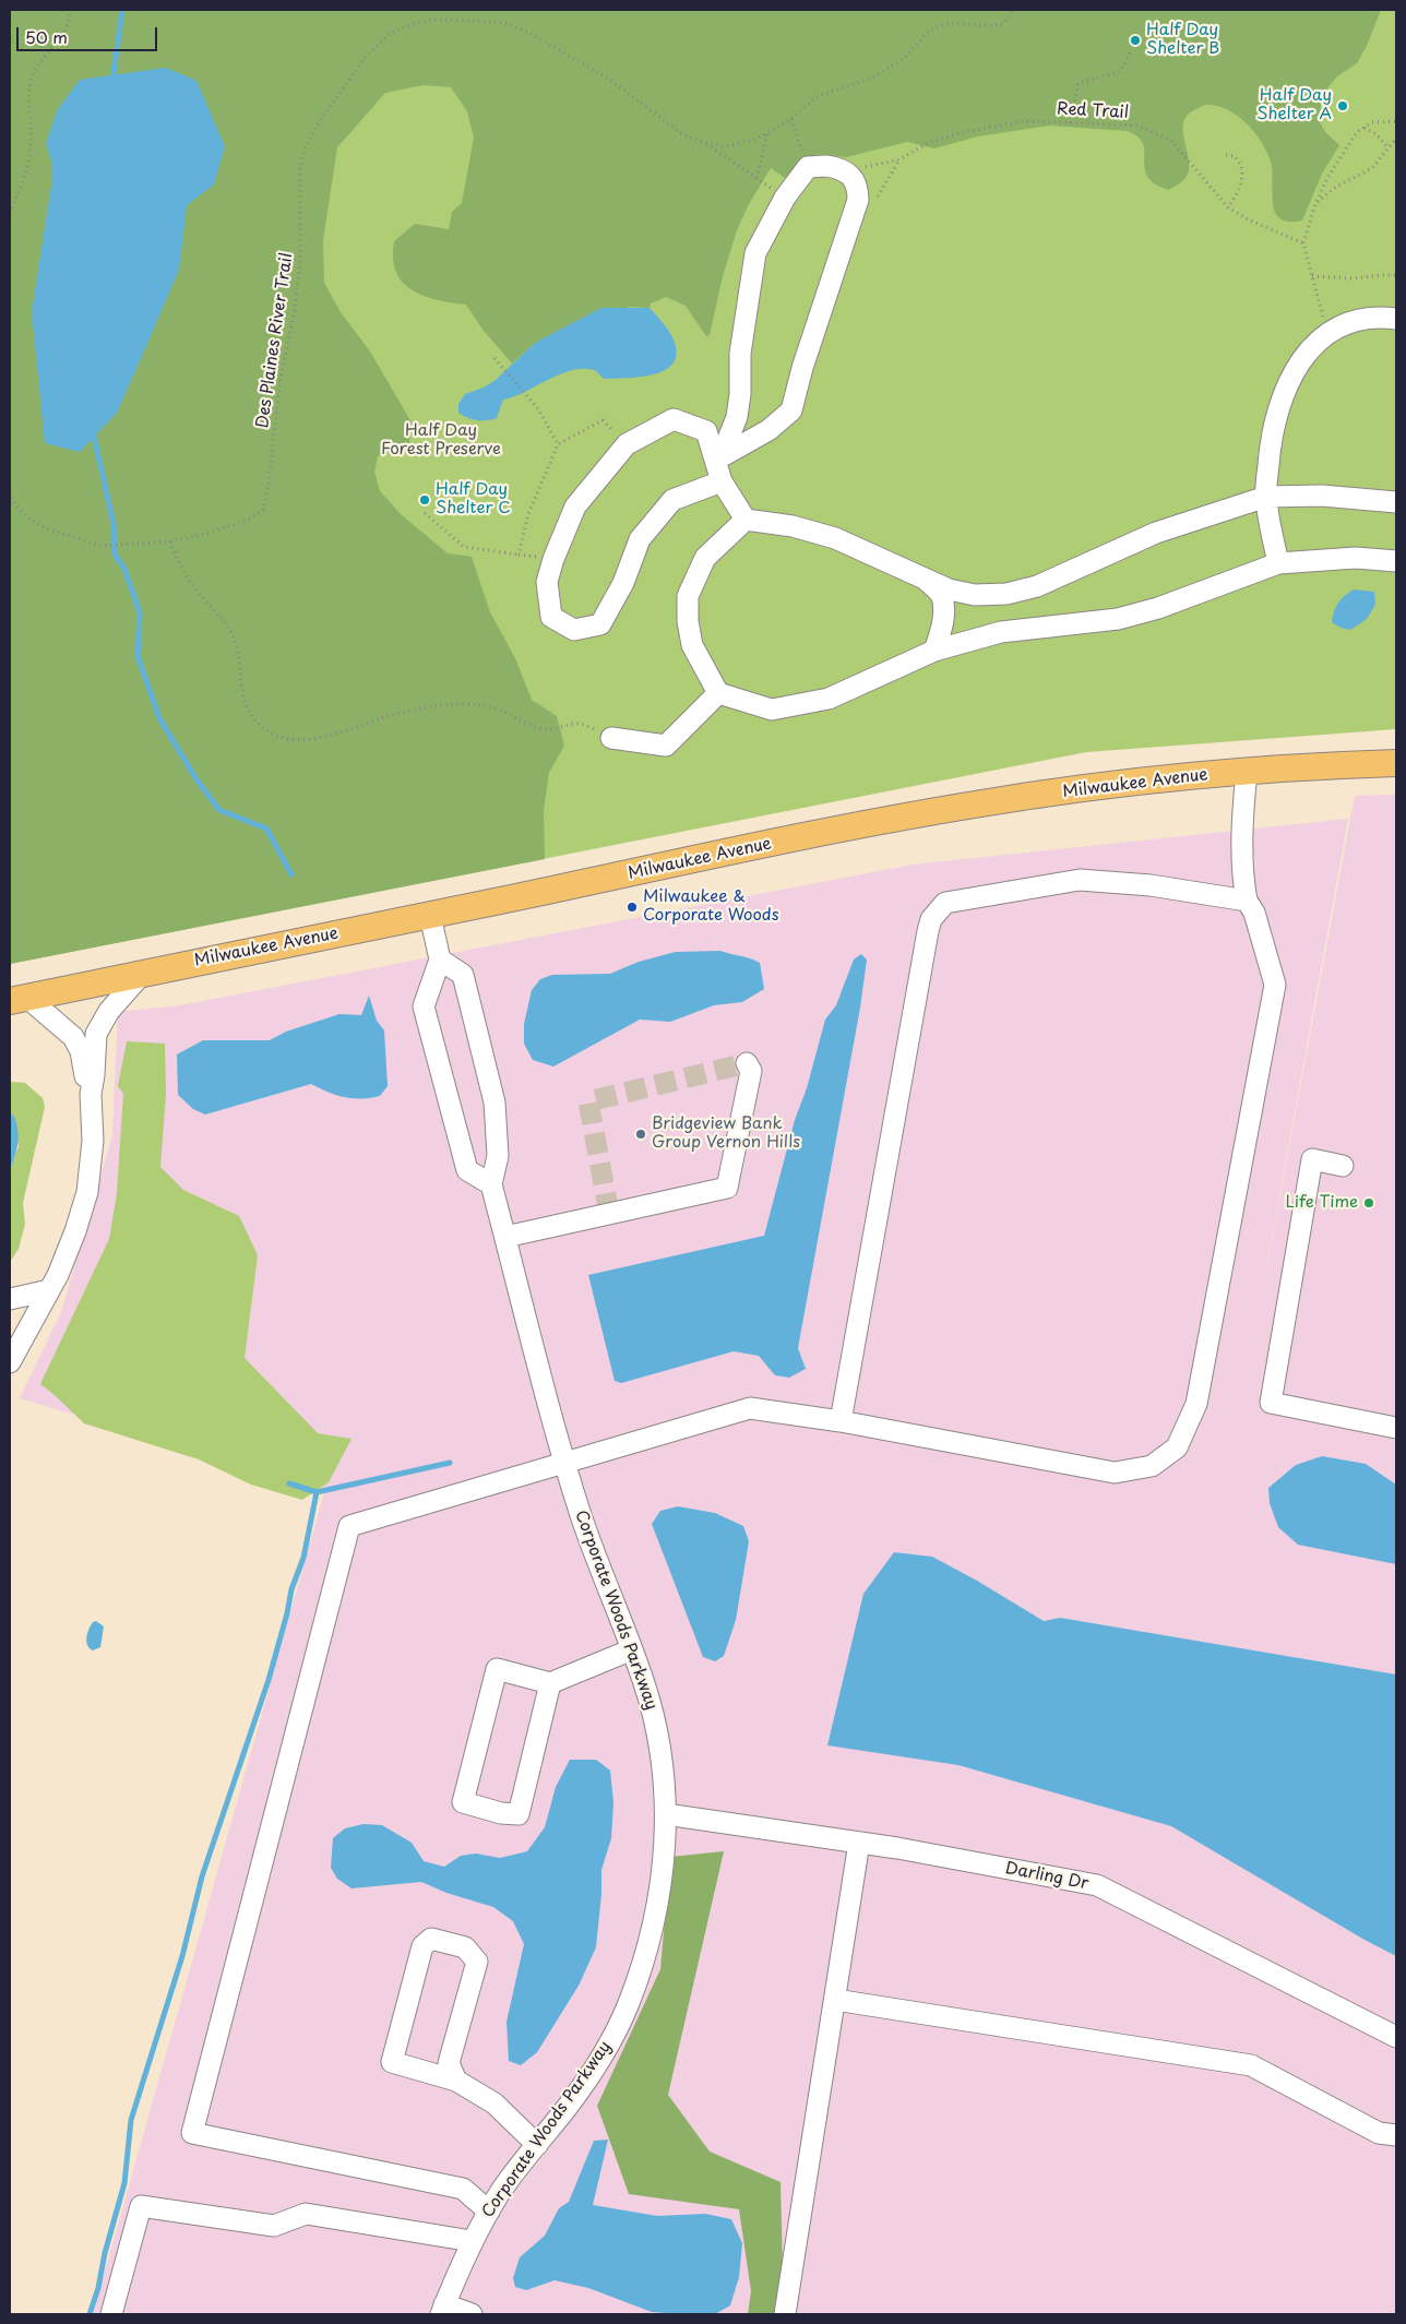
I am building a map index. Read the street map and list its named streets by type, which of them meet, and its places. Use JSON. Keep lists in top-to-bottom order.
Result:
{
  "streets": {
    "main road": ["Milwaukee Avenue"],
    "street": ["Corporate Woods Parkway", "Darling Dr"],
    "path": ["Red Trail", "Des Plaines River Trail"]
  },
  "crossings": [
    ["Corporate Woods Parkway", "Darling Dr"]
  ],
  "parks": ["Half Day Forest Preserve"],
  "places": [
    "Half Day Shelter B",
    "Half Day Shelter A",
    "Half Day Shelter C",
    "Milwaukee & Corporate Woods",
    "Bridgeview Bank Group Vernon Hills",
    "Life Time"
  ],
  "scale_bar": "50 m"
}
